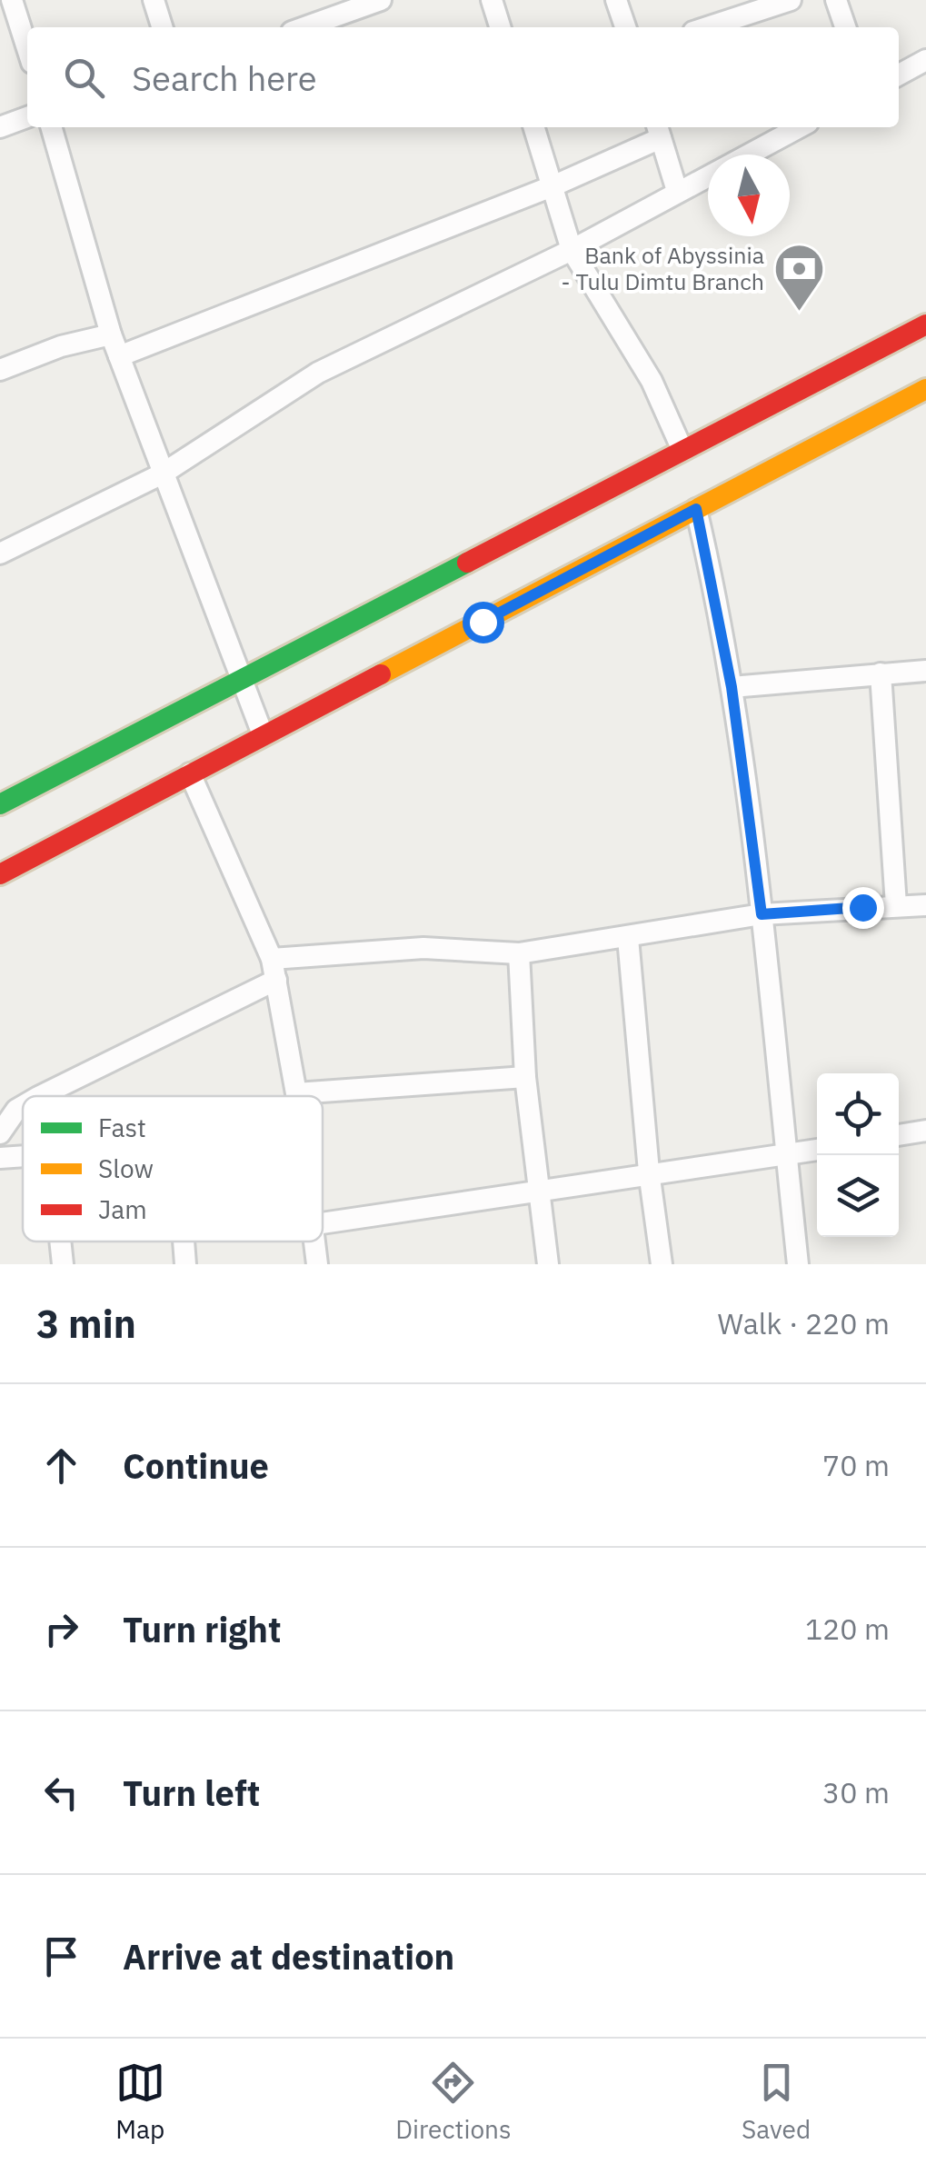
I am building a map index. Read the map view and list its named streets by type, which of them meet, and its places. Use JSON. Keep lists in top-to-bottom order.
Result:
{
  "places": {
    "bank": ["Bank of Abyssinia - Tulu Dimtu Branch"]
  },
  "legend": ["Fast", "Slow", "Jam"],
  "north": "bottom",
  "page": {
    "search": "Search here",
    "heading": ["3 min", "Walk · 220 m"],
    "list": [
      ["Continue", "70 m"],
      ["Turn right", "120 m"],
      ["Turn left", "30 m"],
      "Arrive at destination"
    ],
    "nav": ["Map", "Directions", "Saved"]
  }
}
